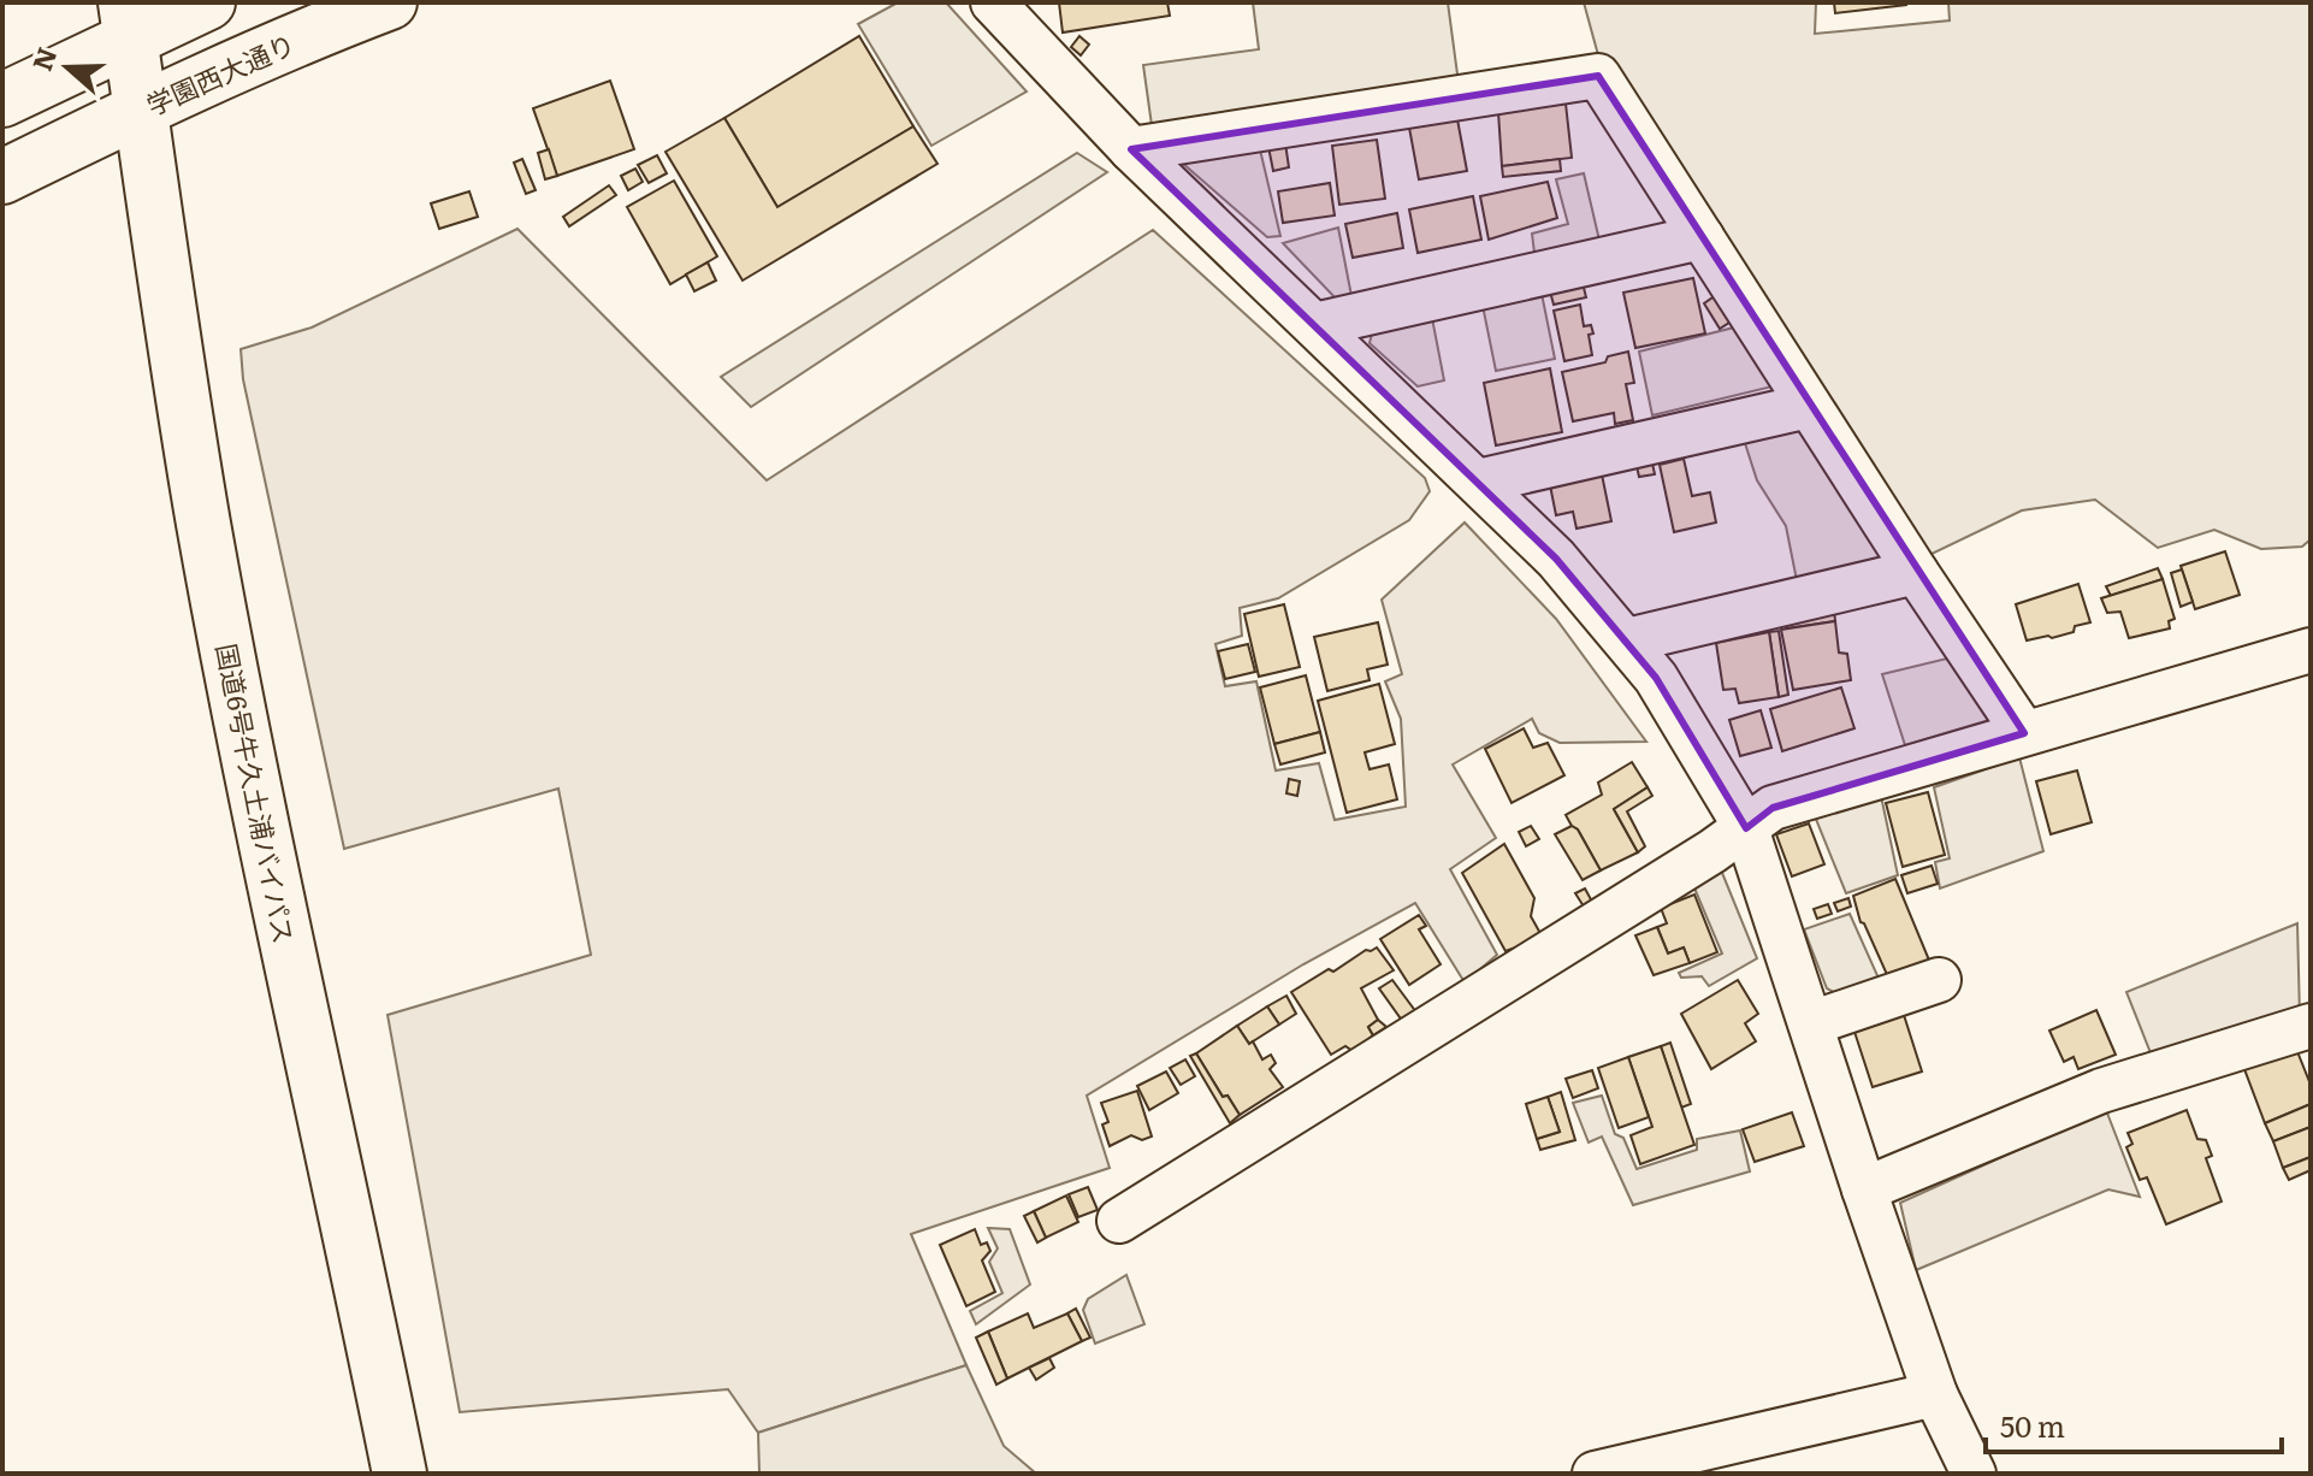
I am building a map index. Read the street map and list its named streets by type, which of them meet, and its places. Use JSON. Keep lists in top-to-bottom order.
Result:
{
  "streets": {
    "main road": ["学園西大通り", "国道6号牛久土浦バイパス"]
  },
  "crossings": [
    ["学園西大通り", "国道6号牛久土浦バイパス"]
  ],
  "scale_bar": "50 m",
  "north": "left"
}
